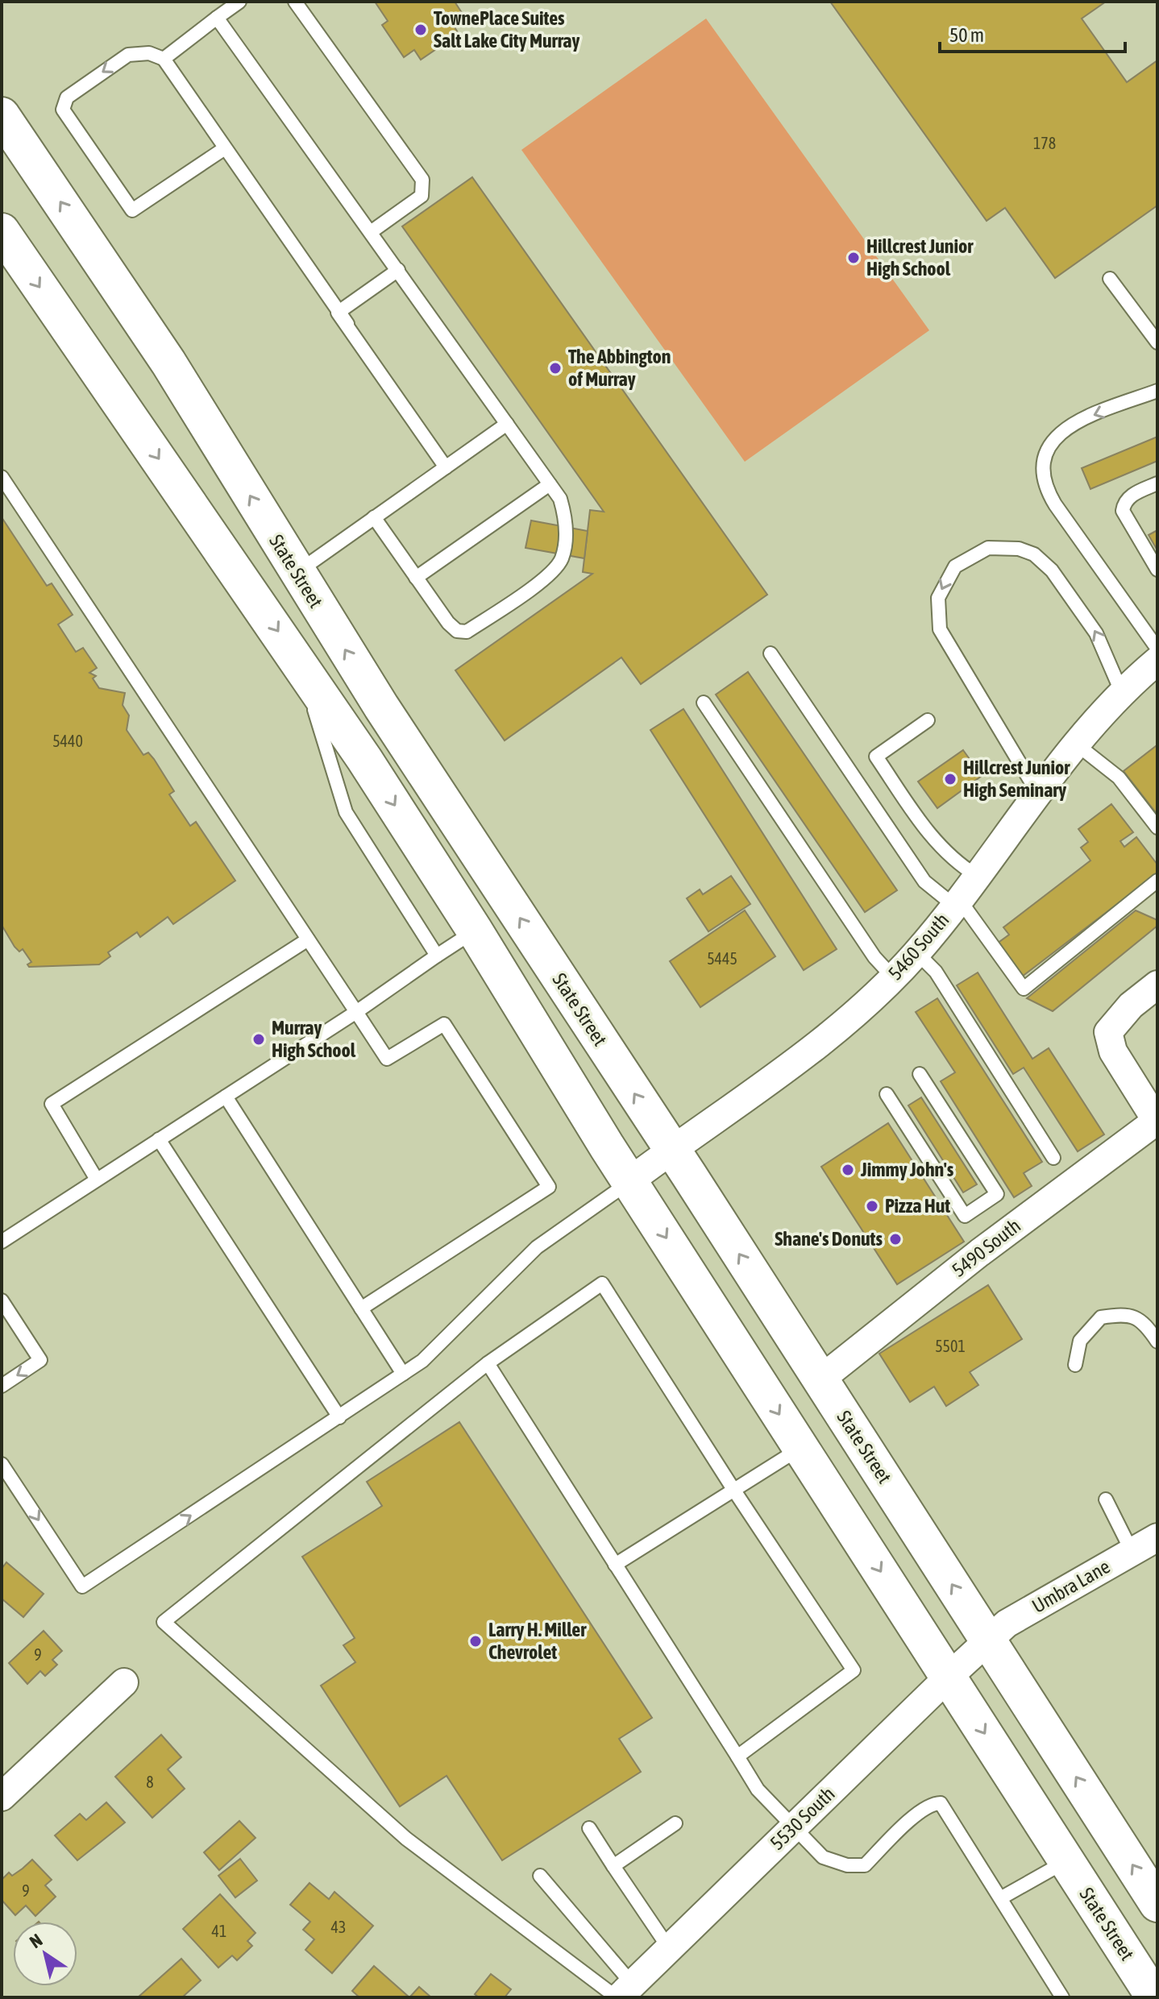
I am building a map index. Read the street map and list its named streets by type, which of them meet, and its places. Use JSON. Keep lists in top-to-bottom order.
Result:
{
  "streets": {
    "main road": ["State Street"],
    "street": [
      "5460 South",
      "5490 South",
      "Umbra Lane",
      "5530 South"
    ]
  },
  "crossings": [
    ["State Street", "5460 South"],
    ["State Street", "5490 South"],
    ["State Street", "Umbra Lane"],
    ["State Street", "5530 South"],
    ["Umbra Lane", "5530 South"]
  ],
  "places": [
    "TownePlace Suites Salt Lake City Murray",
    "Hillcrest Junior High School",
    "The Abbington of Murray",
    "Hillcrest Junior High Seminary",
    "Murray High School",
    "Jimmy John's",
    "Pizza Hut",
    "Shane's Donuts",
    "Larry H. Miller Chevrolet"
  ],
  "house_numbers": [
    "178",
    "5440",
    "5445",
    "5501",
    "9",
    "8",
    "9",
    "43",
    "41"
  ],
  "scale_bar": "50 m",
  "north": "top left"
}
